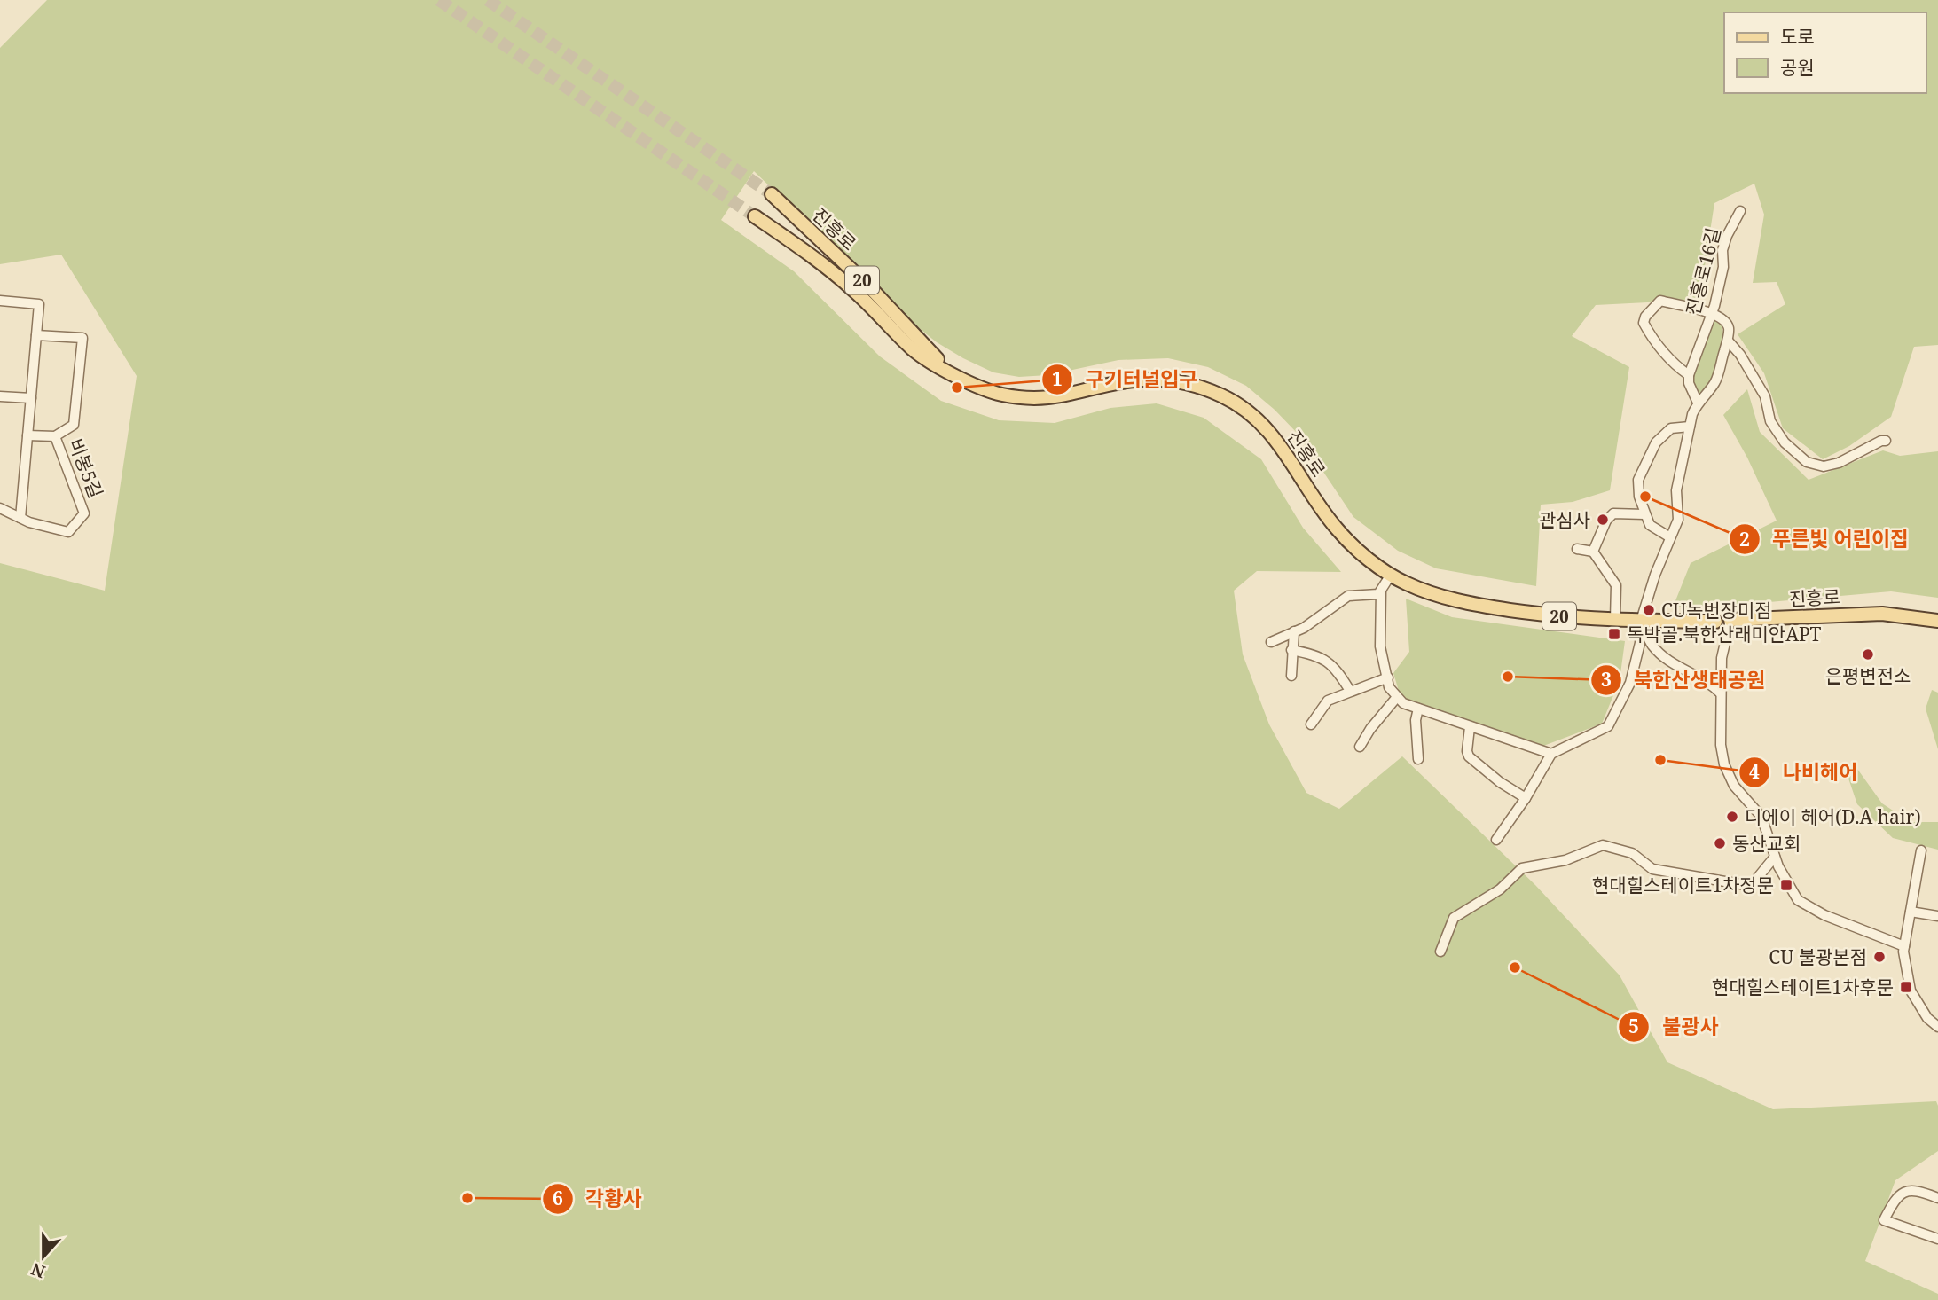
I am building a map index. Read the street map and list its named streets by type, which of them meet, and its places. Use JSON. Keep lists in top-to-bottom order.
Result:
{
  "streets": {
    "main road": ["진흥로", "20"],
    "street": ["진흥로16길", "비봉5길"]
  },
  "places": {
    "other": [
      "구기터널입구",
      "푸른빛 어린이집",
      "관심사",
      "CU녹번장미점",
      "은평변전소",
      "북한산생태공원",
      "나비헤어",
      "디에이 헤어(D.A hair)",
      "동산교회",
      "CU 불광본점",
      "불광사",
      "각황사"
    ],
    "transit": ["독박골.북한산래미안APT", "현대힐스테이트1차정문", "현대힐스테이트1차후문"]
  },
  "legend": ["도로", "공원"],
  "north": "bottom"
}
